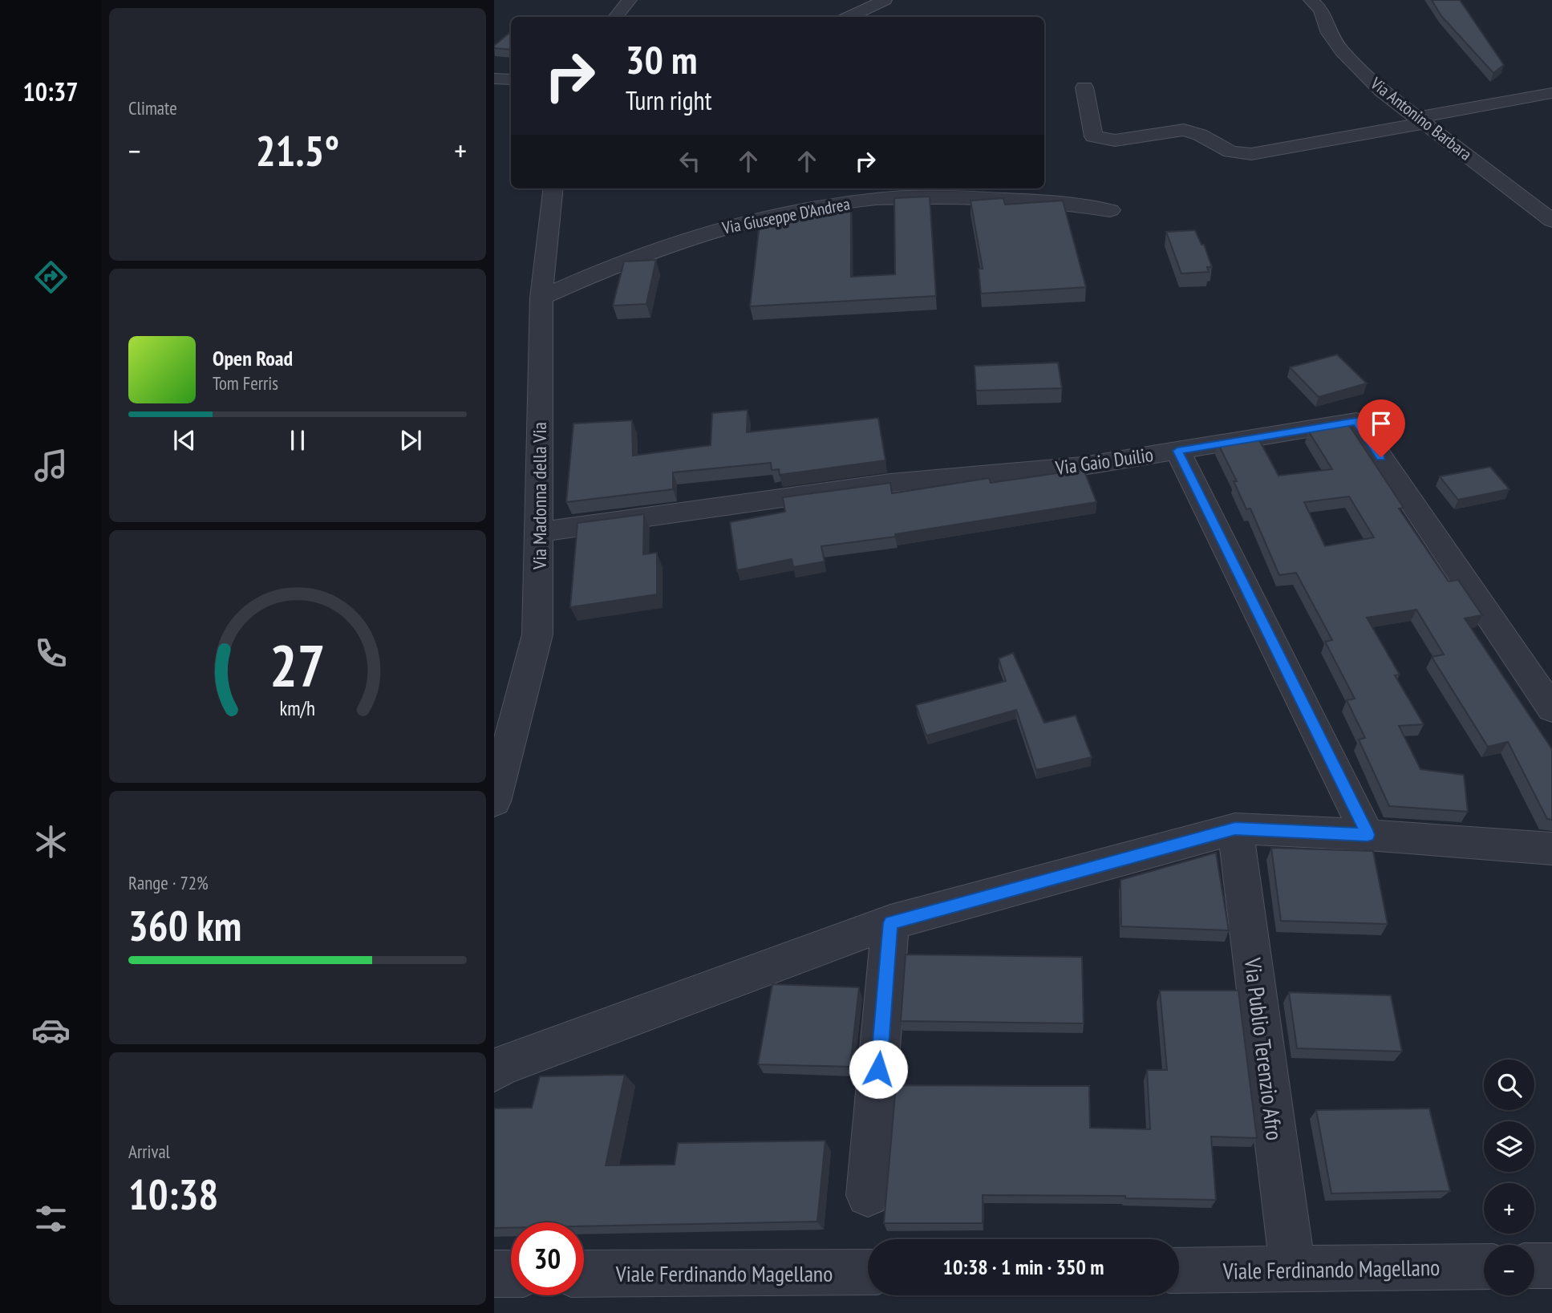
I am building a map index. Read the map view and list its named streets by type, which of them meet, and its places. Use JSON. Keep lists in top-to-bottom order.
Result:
{
  "streets": {
    "street": [
      "Via Antonino Barbara",
      "Via Giuseppe D'Andrea",
      "Via Gaio Duilio",
      "Via Madonna della Via",
      "Via Publio Terenzio Afro",
      "Viale Ferdinando Magellano"
    ]
  },
  "crossings": [
    ["Via Giuseppe D'Andrea", "Via Madonna della Via"],
    ["Via Gaio Duilio", "Via Madonna della Via"],
    ["Via Publio Terenzio Afro", "Viale Ferdinando Magellano"]
  ],
  "page": {
    "tabs": "10:37",
    "tile": [
      "Climate",
      ["Range · 72%", "360 km"],
      ["Arrival", "10:38"]
    ],
    "turn": ["30 m", "Turn right"],
    "heat": ["−", "21.5°", "+"],
    "song": ["Open Road", "Tom Ferris"],
    "map_buttons": ["+", "−"],
    "limit": "30",
    "trip": "10:38 · 1 min · 350 m",
    "gauge": ["27", "km/h"]
  }
}
